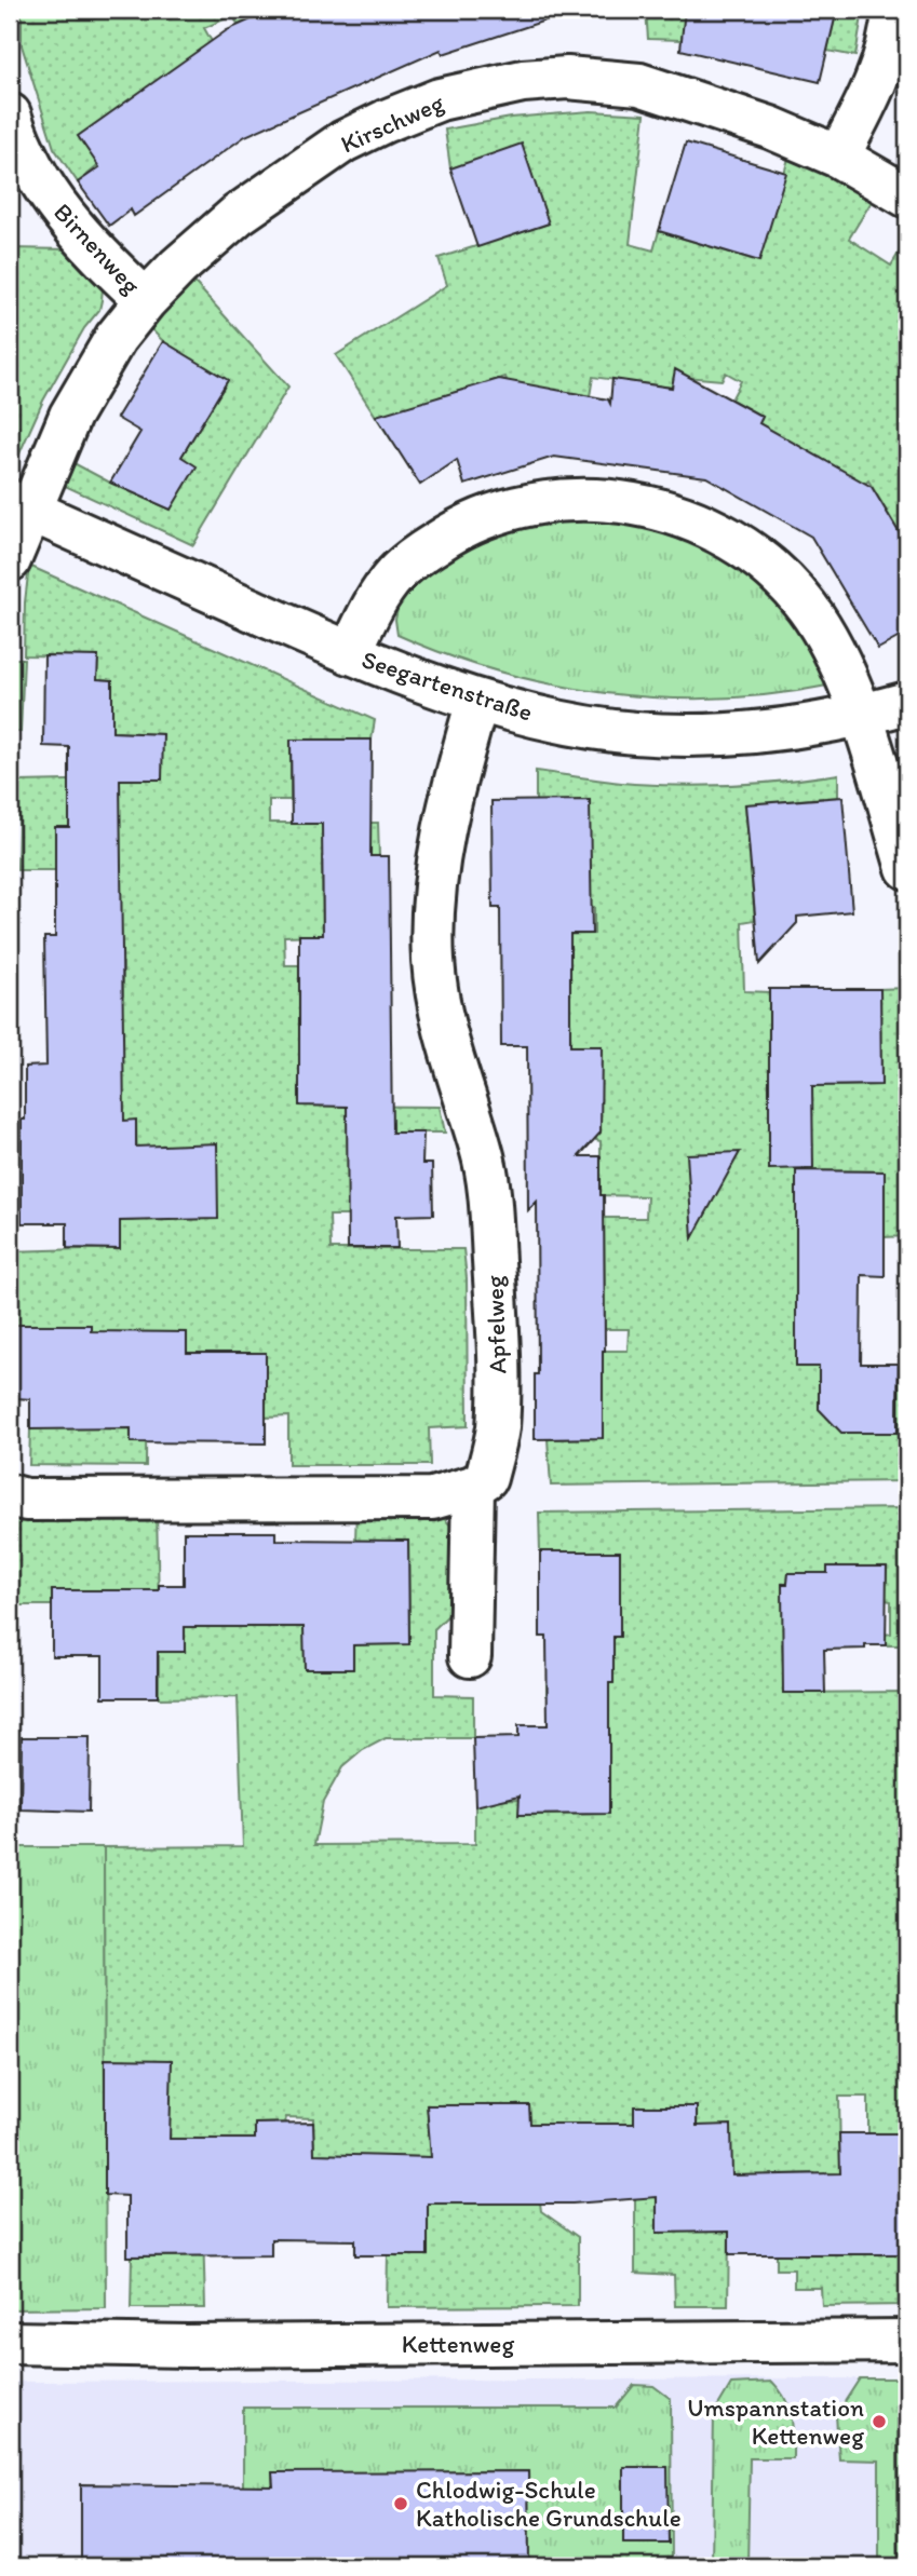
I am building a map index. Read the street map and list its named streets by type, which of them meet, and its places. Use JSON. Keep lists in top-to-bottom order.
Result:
{
  "streets": {
    "street": [
      "Kirschweg",
      "Birnenweg",
      "Seegartenstraße",
      "Apfelweg",
      "Kettenweg"
    ]
  },
  "crossings": [
    ["Kirschweg", "Birnenweg"],
    ["Kirschweg", "Seegartenstraße"],
    ["Seegartenstraße", "Apfelweg"]
  ],
  "places": ["Umspannstation Kettenweg", "Chlodwig-Schule Katholische Grundschule"]
}
